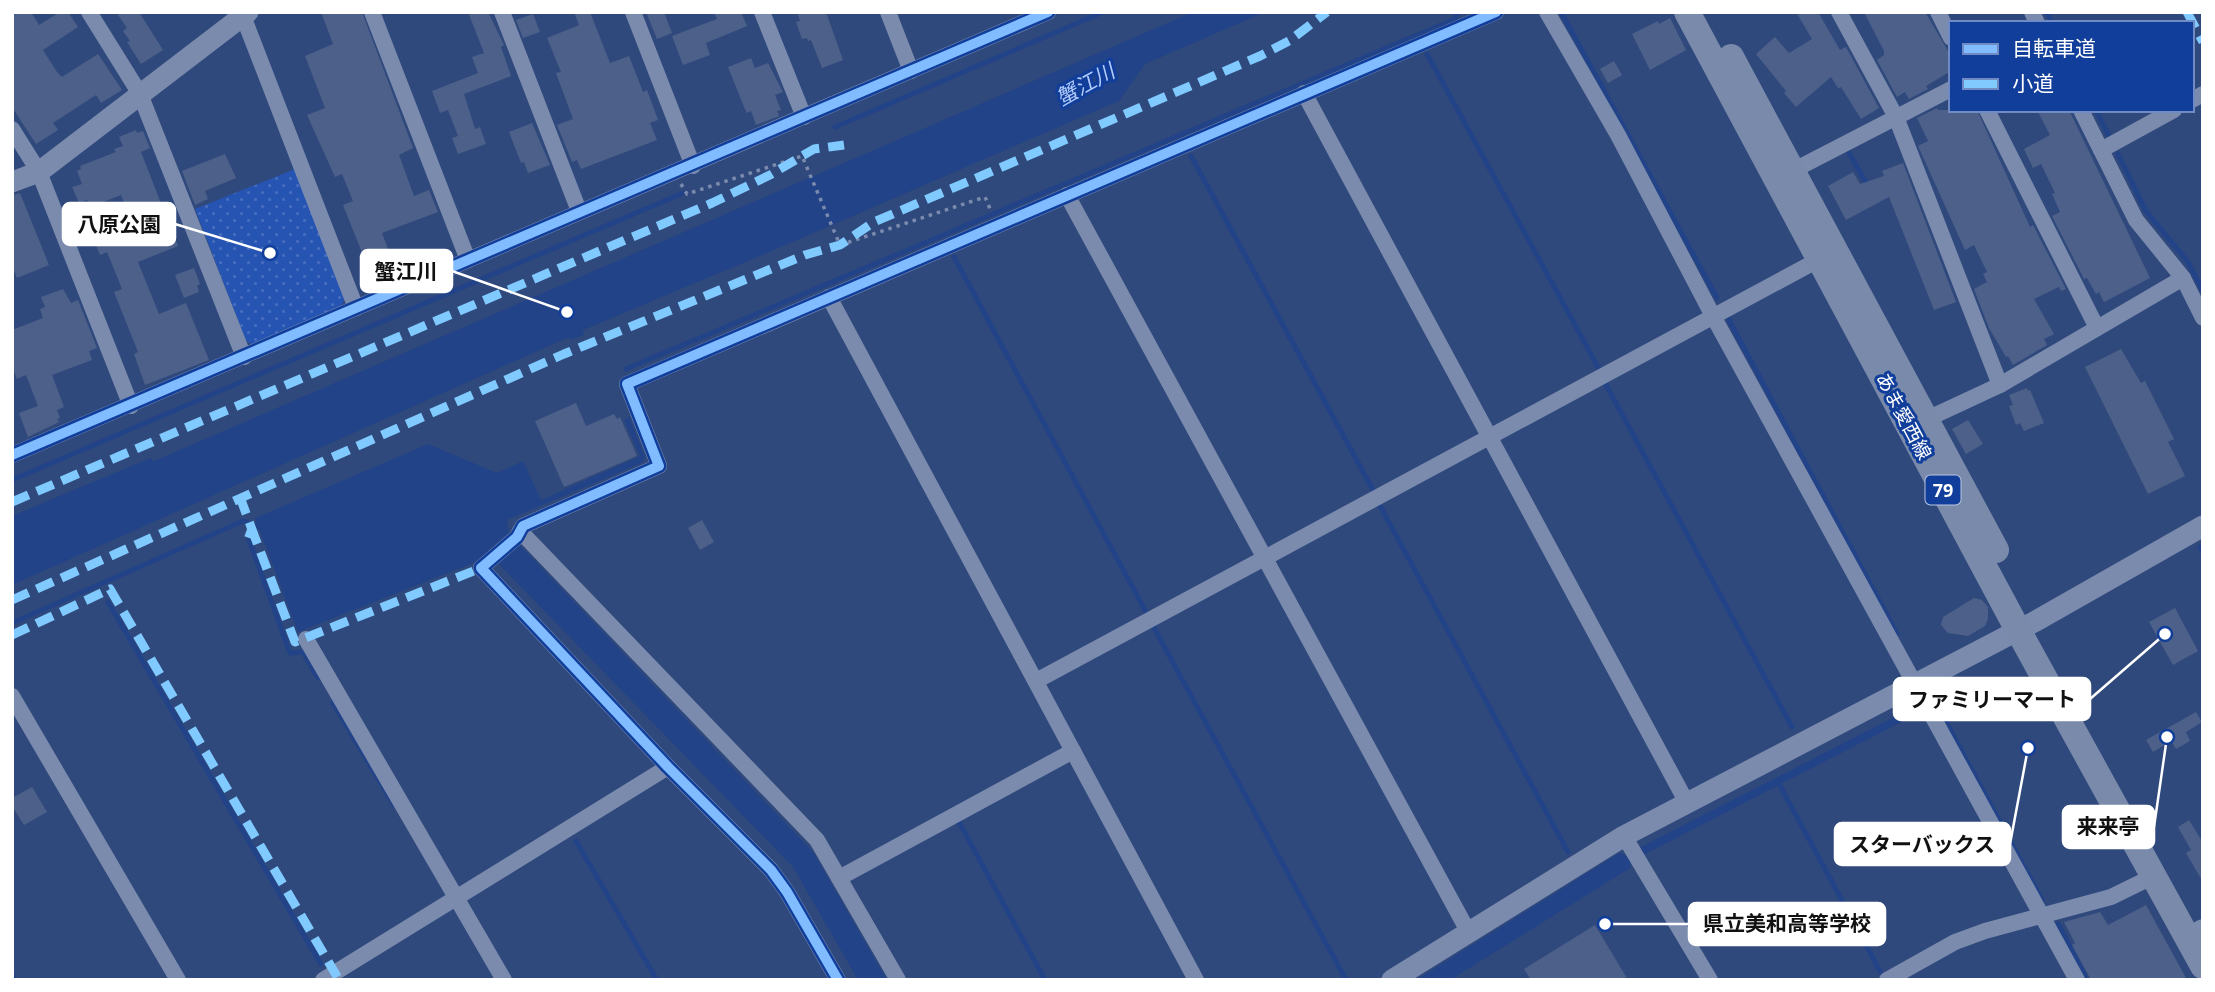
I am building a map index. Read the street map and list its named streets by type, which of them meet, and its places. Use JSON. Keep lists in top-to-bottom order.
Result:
{
  "streets": {
    "main road": ["あま愛西線", "79"]
  },
  "water": ["蟹江川"],
  "places": [
    "八原公園",
    "蟹江川",
    "ファミリーマート",
    "来来亭",
    "スターバックス",
    "県立美和高等学校"
  ],
  "legend": ["自転車道", "小道"]
}
